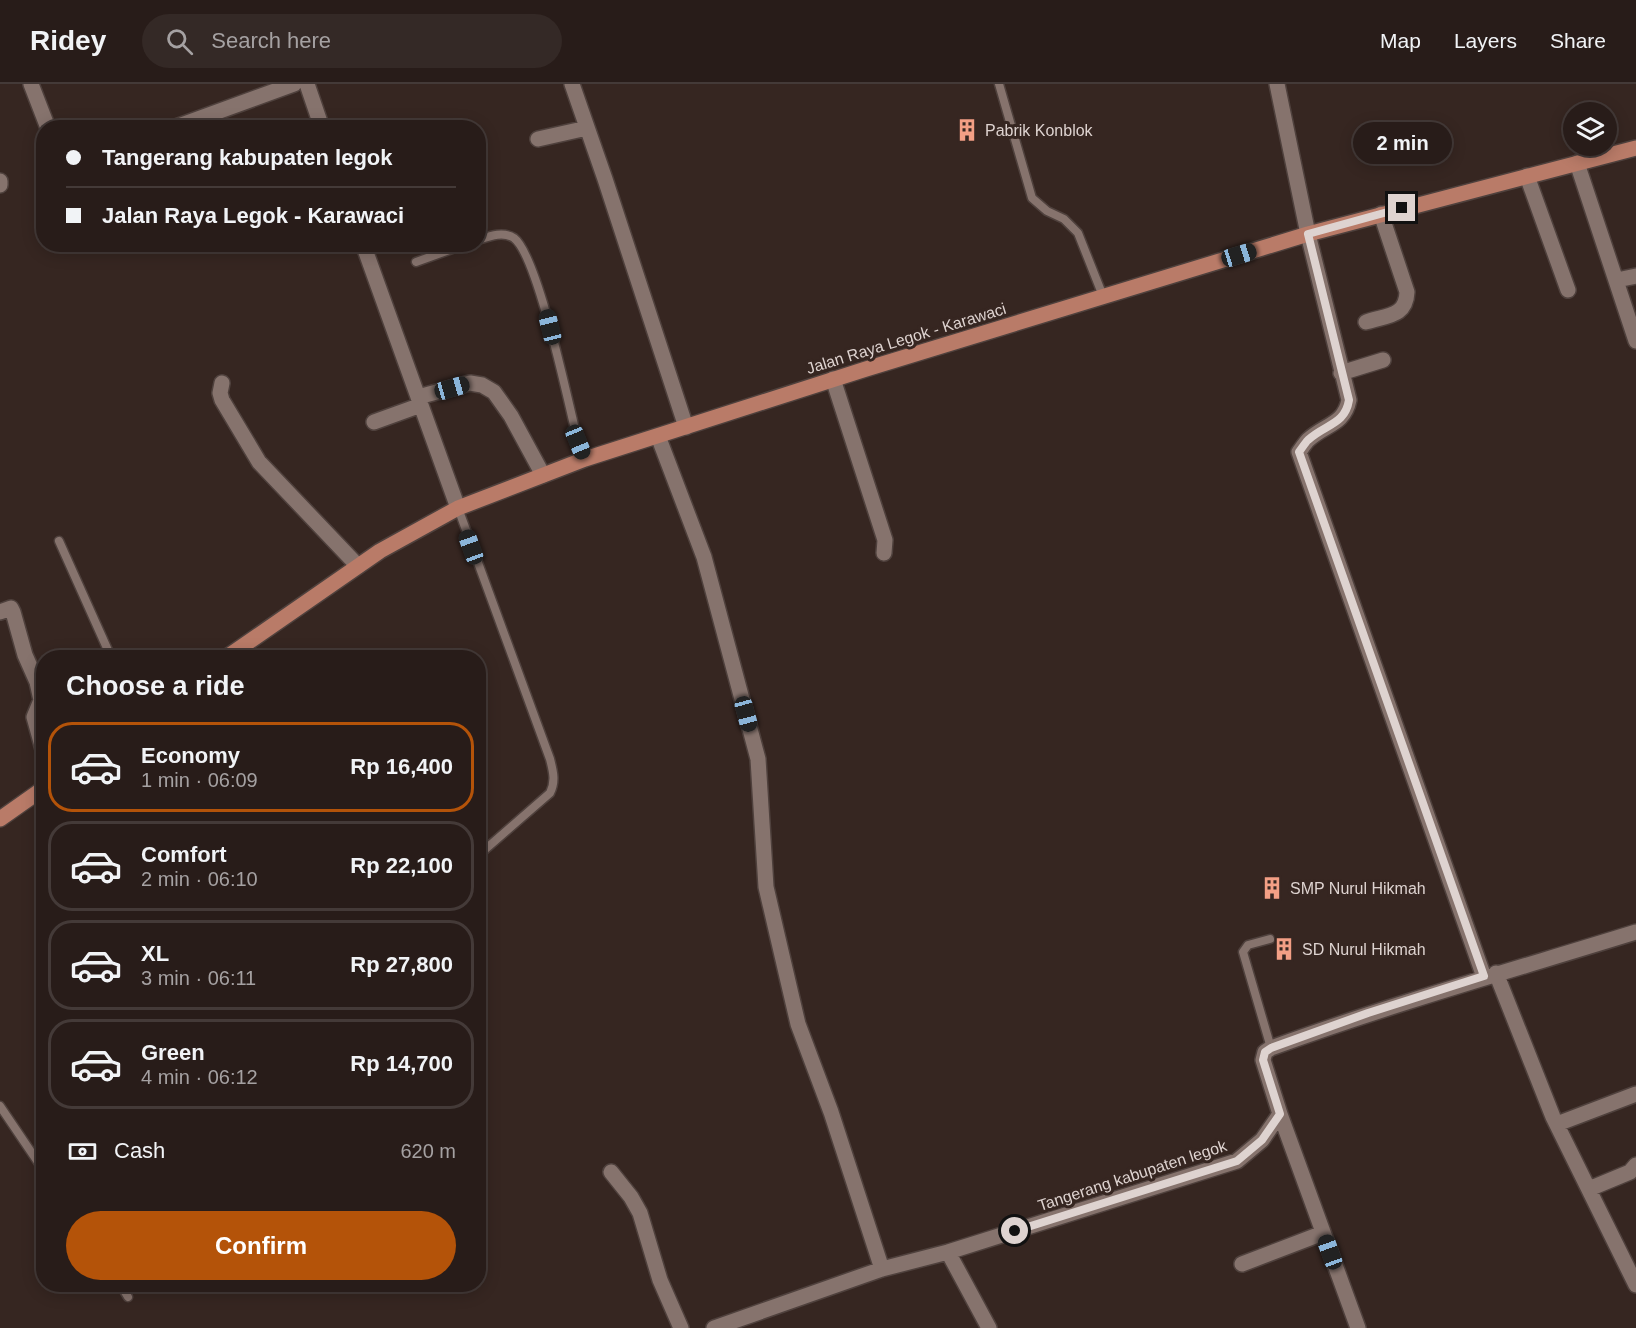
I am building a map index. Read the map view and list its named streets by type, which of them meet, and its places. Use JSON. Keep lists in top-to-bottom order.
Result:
{
  "streets": {
    "main road": ["Jalan Raya Legok - Karawaci"],
    "street": ["Tangerang kabupaten legok"]
  },
  "places": {
    "building": ["Pabrik Konblok", "SMP Nurul Hikmah", "SD Nurul Hikmah"]
  },
  "page": {
    "header": "Ridey",
    "search": "Search here",
    "nav": ["Map", "Layers", "Share"],
    "banner": ["Tangerang kabupaten legok", "Jalan Raya Legok - Karawaci"],
    "bubble": "2 min",
    "heading": "Choose a ride",
    "list": [
      {
        "name": "Economy",
        "note": "1 min · 06:09",
        "value": "Rp 16,400"
      },
      {
        "name": "Comfort",
        "note": "2 min · 06:10",
        "value": "Rp 22,100"
      },
      {
        "name": "XL",
        "note": "3 min · 06:11",
        "value": "Rp 27,800"
      },
      {
        "name": "Green",
        "note": "4 min · 06:12",
        "value": "Rp 14,700"
      }
    ],
    "pay": ["Cash", "620 m"],
    "buttons": "Confirm"
  }
}
